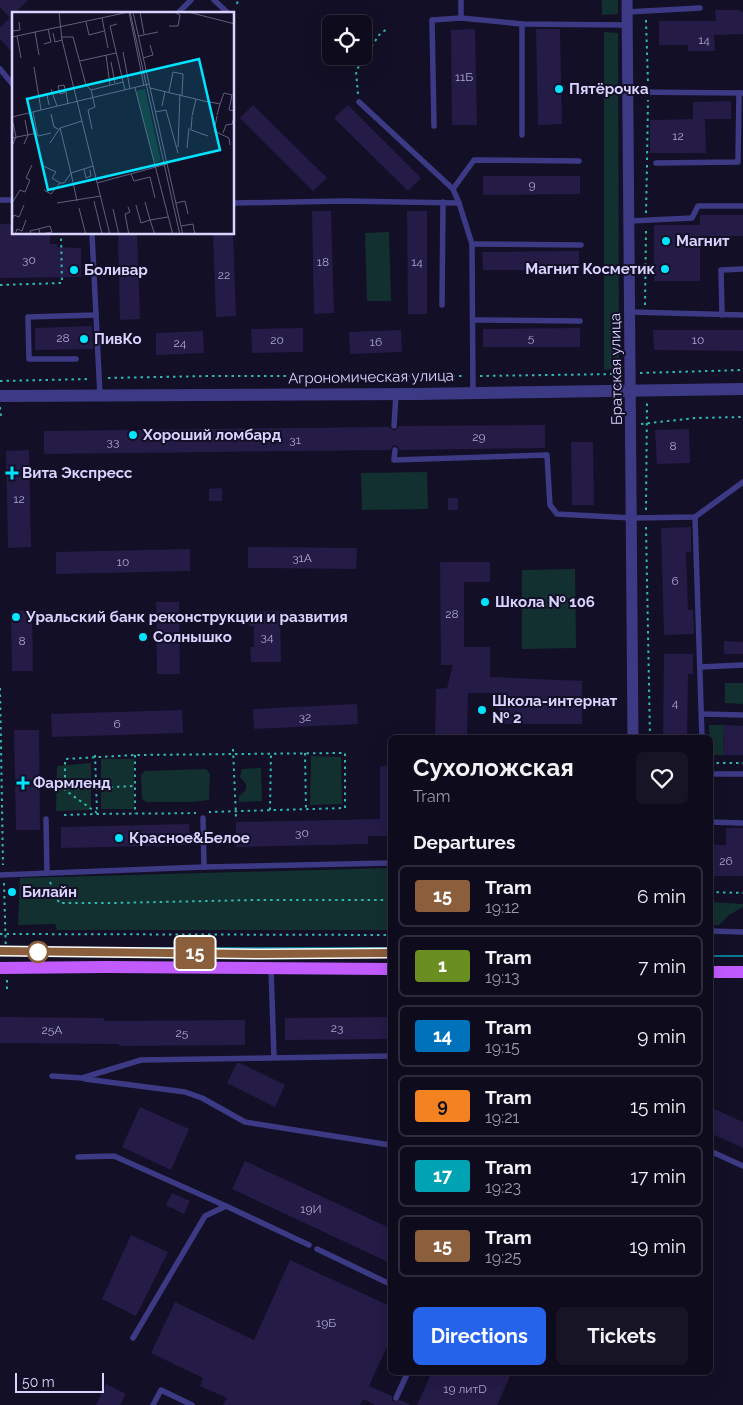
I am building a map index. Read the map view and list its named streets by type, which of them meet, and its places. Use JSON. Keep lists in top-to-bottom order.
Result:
{
  "streets": {
    "street": ["Братская улица", "Агрономическая улица"]
  },
  "crossings": [
    ["Братская улица", "Агрономическая улица"]
  ],
  "places": {
    "other": [
      "Пятёрочка",
      "Магнит",
      "Магнит Косметик",
      "Боливар",
      "ПивКо",
      "Хороший ломбард",
      "Школа № 106",
      "Уральский банк реконструкции и развития",
      "Солнышко",
      "Школа-интернат № 2",
      "Красное&Белое",
      "Билайн"
    ],
    "health": ["Вита Экспресс", "Фармленд"]
  },
  "lines": ["tram line 15"],
  "house_numbers": [
    "14",
    "11Б",
    "12",
    "9",
    "30",
    "18",
    "14",
    "22",
    "28",
    "5",
    "20",
    "10",
    "16",
    "24",
    "29",
    "31",
    "33",
    "8",
    "12",
    "31А",
    "10",
    "6",
    "28",
    "34",
    "8",
    "4",
    "32",
    "6",
    "30",
    "26",
    "23",
    "25А",
    "25",
    "19И",
    "19Б",
    "19 литD"
  ],
  "scale_bar": "50 m",
  "page": {
    "on_map": "15",
    "heading": [
      ["Сухоложская", "Tram"],
      "Departures"
    ],
    "list": [
      {
        "mark": "15",
        "name": "Tram",
        "note": "19:12",
        "value": "6 min"
      },
      {
        "mark": "1",
        "name": "Tram",
        "note": "19:13",
        "value": "7 min"
      },
      {
        "mark": "14",
        "name": "Tram",
        "note": "19:15",
        "value": "9 min"
      },
      {
        "mark": "9",
        "name": "Tram",
        "note": "19:21",
        "value": "15 min"
      },
      {
        "mark": "17",
        "name": "Tram",
        "note": "19:23",
        "value": "17 min"
      },
      {
        "mark": "15",
        "name": "Tram",
        "note": "19:25",
        "value": "19 min"
      }
    ],
    "buttons": ["Directions", "Tickets"],
    "scale": "50 m"
  }
}
